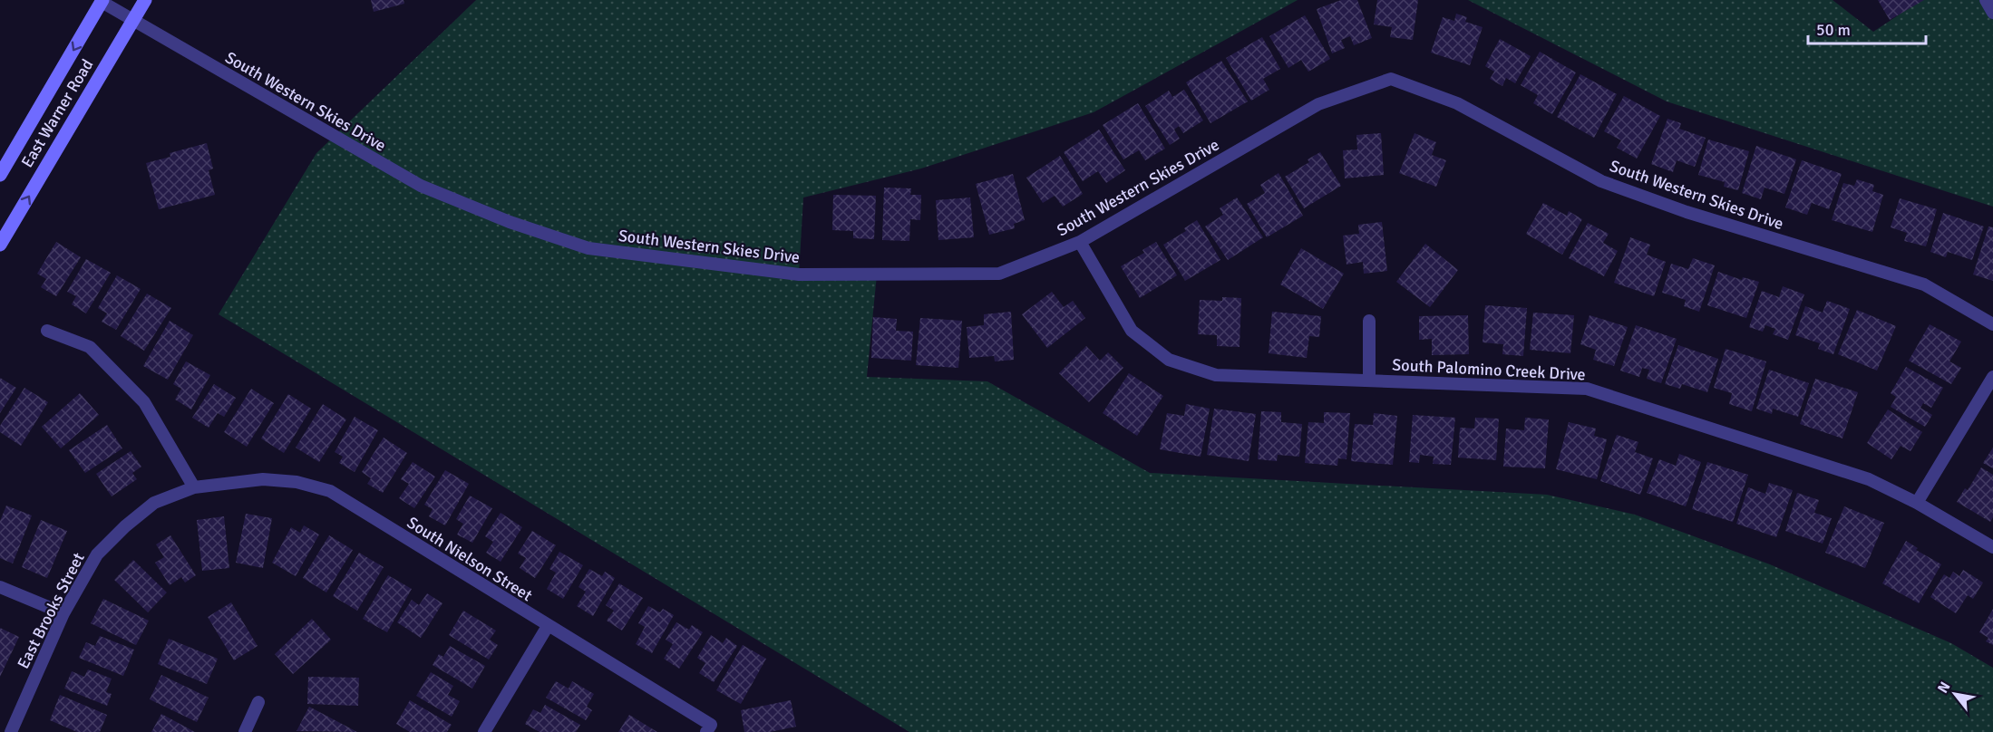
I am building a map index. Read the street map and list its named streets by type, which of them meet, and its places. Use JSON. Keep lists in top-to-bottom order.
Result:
{
  "streets": {
    "main road": ["East Warner Road"],
    "street": [
      "South Western Skies Drive",
      "South Palomino Creek Drive",
      "South Nielson Street",
      "East Brooks Street"
    ]
  },
  "crossings": [
    ["South Western Skies Drive", "East Warner Road"],
    ["South Western Skies Drive", "South Palomino Creek Drive"],
    ["South Nielson Street", "East Brooks Street"]
  ],
  "scale_bar": "50 m",
  "north": "top left"
}
